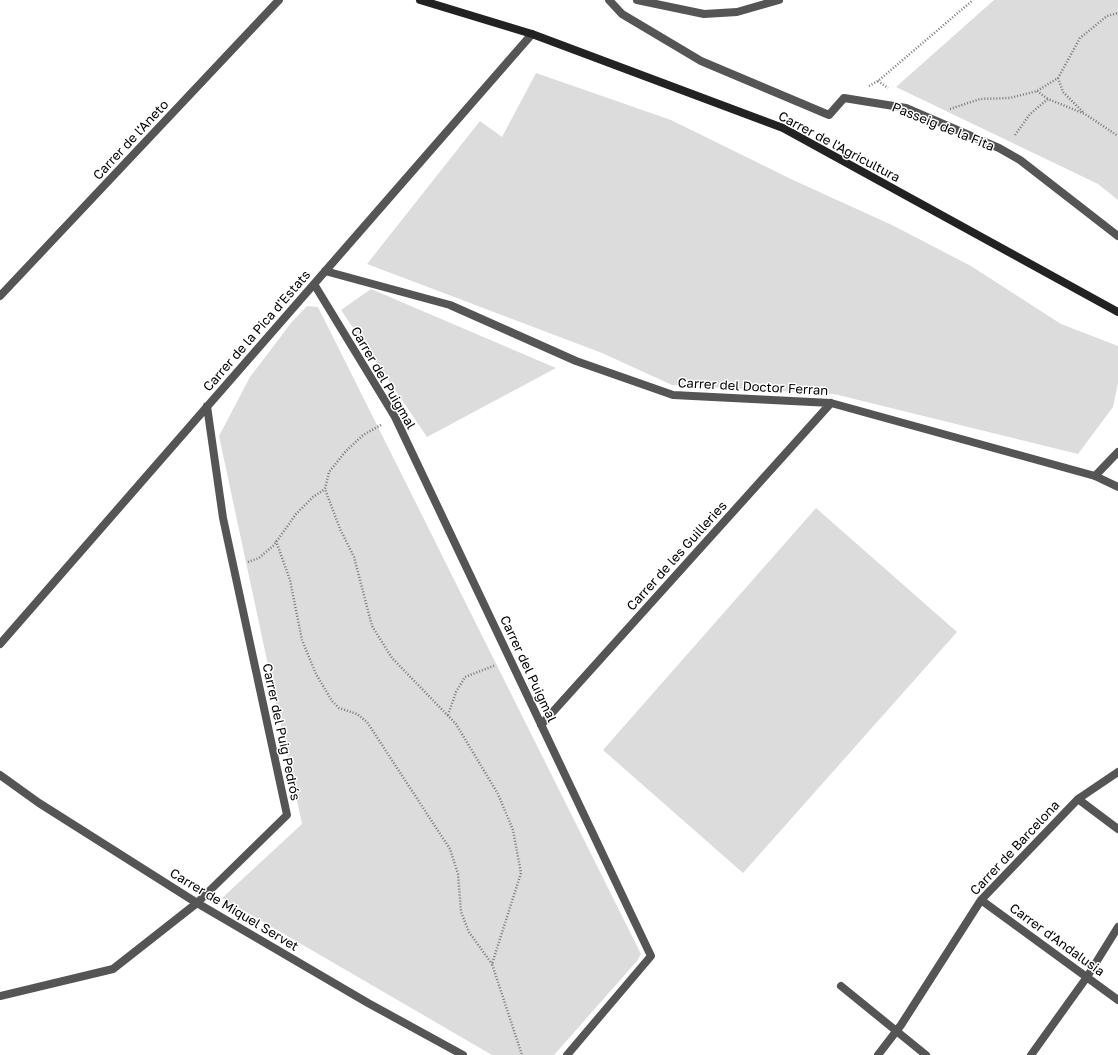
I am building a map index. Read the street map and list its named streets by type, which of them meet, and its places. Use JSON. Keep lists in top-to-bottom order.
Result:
{
  "streets": {
    "street": [
      "Carrer de l'Aneto",
      "Carrer de l'Agricultura",
      "Carrer de la Pica d'Estats",
      "Carrer del Puigmal",
      "Carrer del Doctor Ferran",
      "Carrer de les Guilleries",
      "Carrer del Puig Pedrós",
      "Carrer de Barcelona",
      "Carrer de Miquel Servet",
      "Carrer d'Andalusia"
    ]
  },
  "crossings": [
    ["Carrer de l'Agricultura", "Carrer de la Pica d'Estats"],
    ["Carrer de la Pica d'Estats", "Carrer del Puigmal"],
    ["Carrer de la Pica d'Estats", "Carrer del Doctor Ferran"],
    ["Carrer de la Pica d'Estats", "Carrer del Puig Pedrós"],
    ["Carrer del Puigmal", "Carrer de les Guilleries"],
    ["Carrer del Doctor Ferran", "Carrer de les Guilleries"],
    ["Carrer del Puig Pedrós", "Carrer de Miquel Servet"],
    ["Carrer de Barcelona", "Carrer d'Andalusia"]
  ]
}
